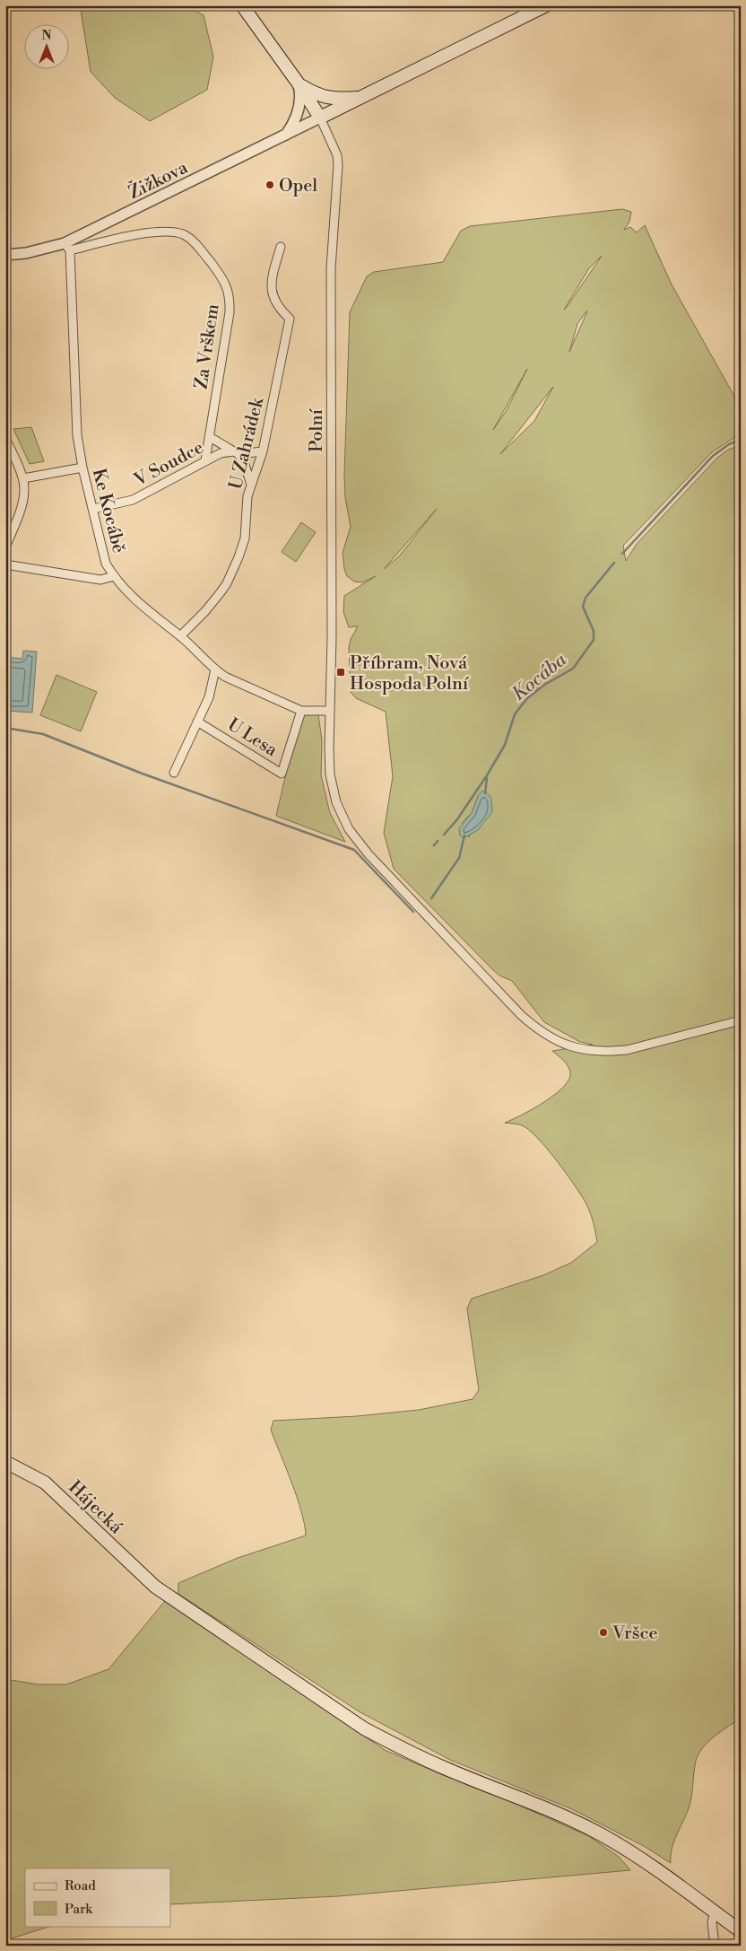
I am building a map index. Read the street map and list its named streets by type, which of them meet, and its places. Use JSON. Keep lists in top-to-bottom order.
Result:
{
  "streets": {
    "main road": ["Hájecká"],
    "street": [
      "Žižkova",
      "Za Vrškem",
      "Polní",
      "U Zahrádek",
      "V Soudce",
      "Ke Kocábě",
      "U Lesa"
    ]
  },
  "crossings": [
    ["Žižkova", "Za Vrškem"],
    ["Žižkova", "Polní"],
    ["Žižkova", "Ke Kocábě"],
    ["Za Vrškem", "V Soudce"],
    ["Za Vrškem", "Ke Kocábě"],
    ["Polní", "Ke Kocábě"],
    ["U Zahrádek", "V Soudce"],
    ["U Zahrádek", "Ke Kocábě"],
    ["V Soudce", "Ke Kocábě"],
    ["Ke Kocábě", "U Lesa"]
  ],
  "water": ["Kocába"],
  "places": {
    "other": ["Opel", "Vršce"],
    "transit": ["Příbram, Nová Hospoda Polní"]
  },
  "legend": ["Road", "Park"],
  "north": "top"
}
